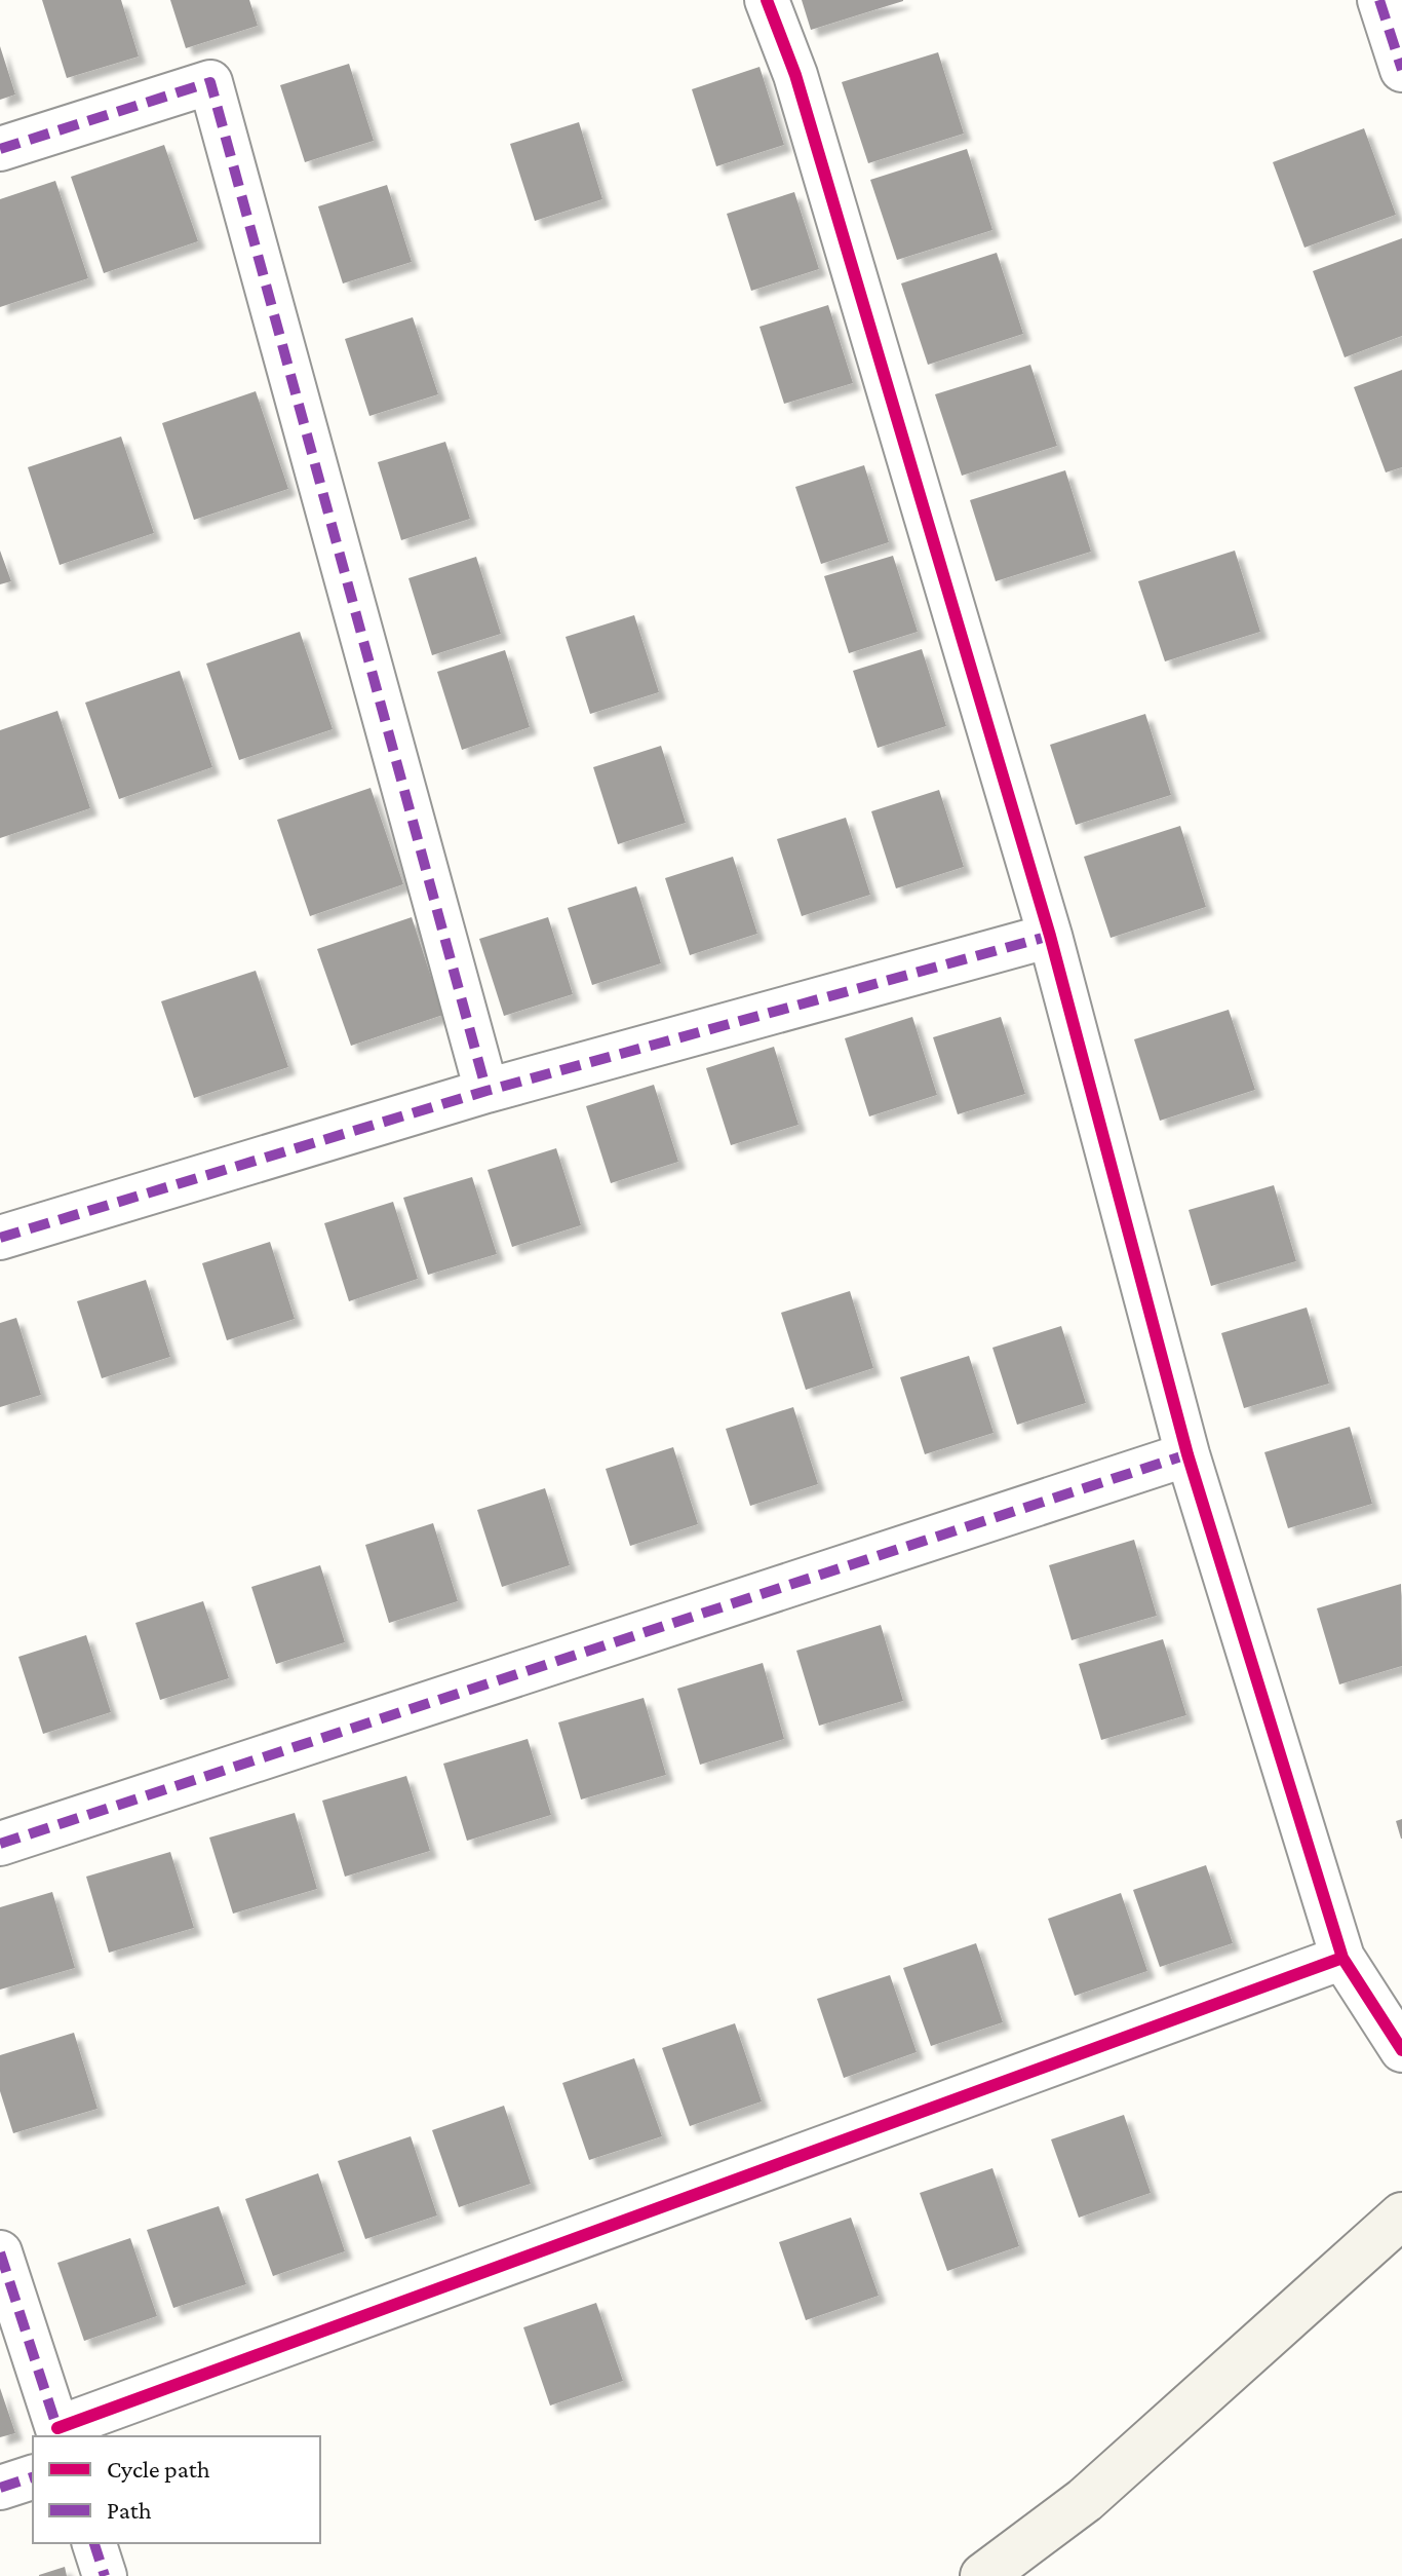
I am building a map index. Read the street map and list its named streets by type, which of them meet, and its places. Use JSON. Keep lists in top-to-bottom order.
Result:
{
  "legend": ["Cycle path", "Path"]
}
